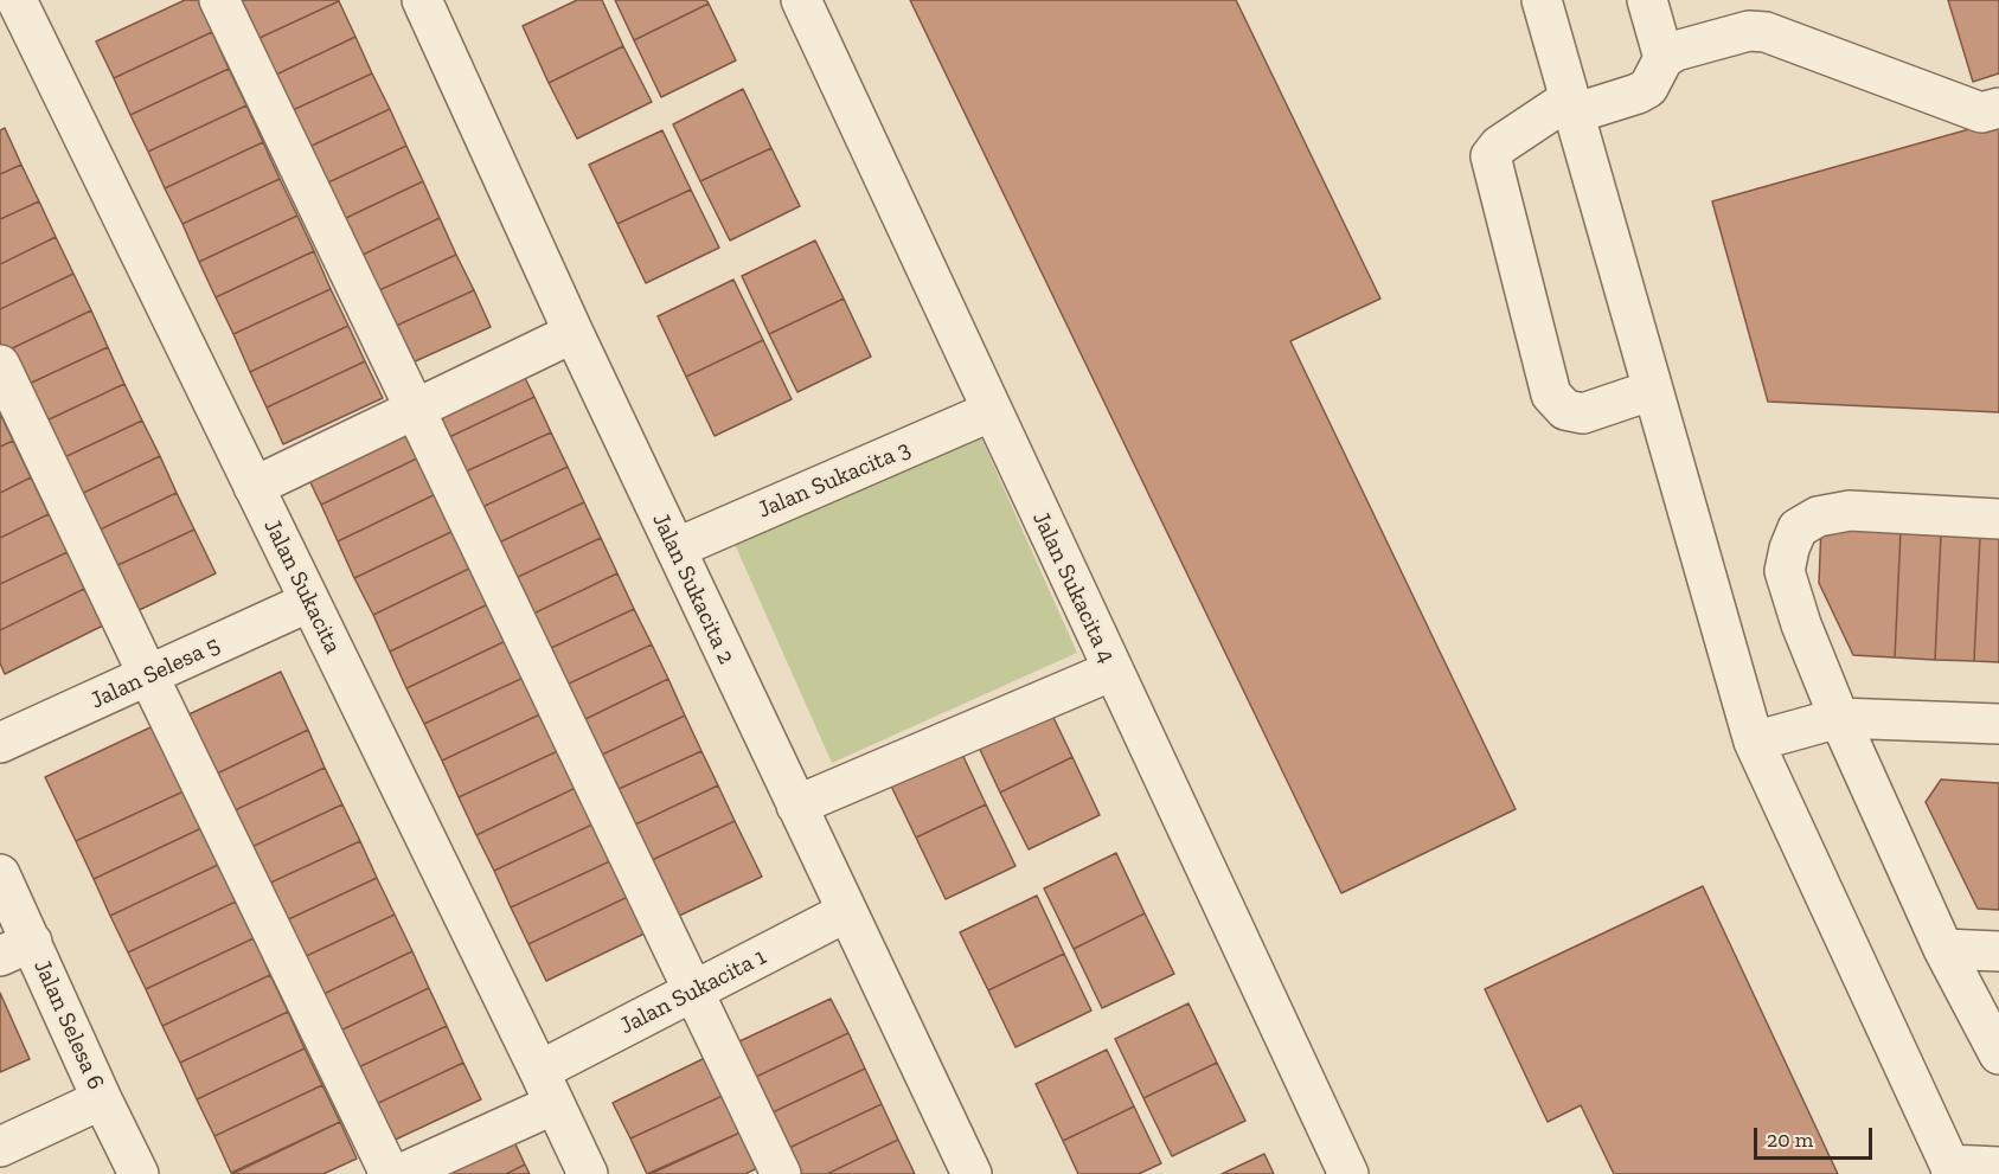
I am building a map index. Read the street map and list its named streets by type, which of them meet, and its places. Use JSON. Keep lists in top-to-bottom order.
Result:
{
  "streets": {
    "street": [
      "Jalan Sukacita 3",
      "Jalan Sukacita",
      "Jalan Sukacita 4",
      "Jalan Sukacita 2",
      "Jalan Selesa 5",
      "Jalan Sukacita 1",
      "Jalan Selesa 6"
    ]
  },
  "crossings": [
    ["Jalan Sukacita 3", "Jalan Sukacita 4"],
    ["Jalan Sukacita 3", "Jalan Sukacita 2"],
    ["Jalan Sukacita", "Jalan Selesa 5"],
    ["Jalan Sukacita", "Jalan Sukacita 1"],
    ["Jalan Sukacita 2", "Jalan Sukacita 1"]
  ],
  "scale_bar": "20 m"
}
